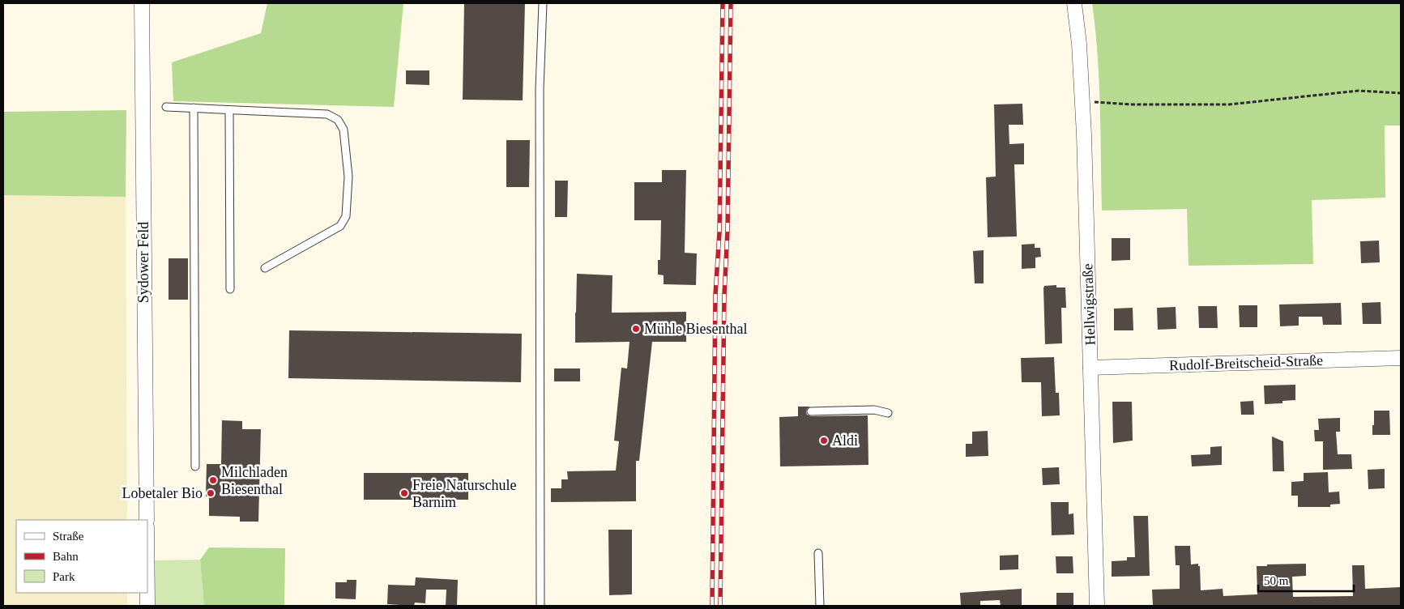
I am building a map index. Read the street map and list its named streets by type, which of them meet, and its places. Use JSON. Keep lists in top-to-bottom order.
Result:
{
  "streets": {
    "street": ["Sydower Feld", "Hellwigstraße", "Rudolf-Breitscheid-Straße"]
  },
  "crossings": [
    ["Hellwigstraße", "Rudolf-Breitscheid-Straße"]
  ],
  "places": [
    "Mühle Biesenthal",
    "Aldi",
    "Milchladen Biesenthal",
    "Lobetaler Bio",
    "Freie Naturschule Barnim"
  ],
  "legend": ["Straße", "Bahn", "Park"],
  "scale_bar": "50 m"
}
